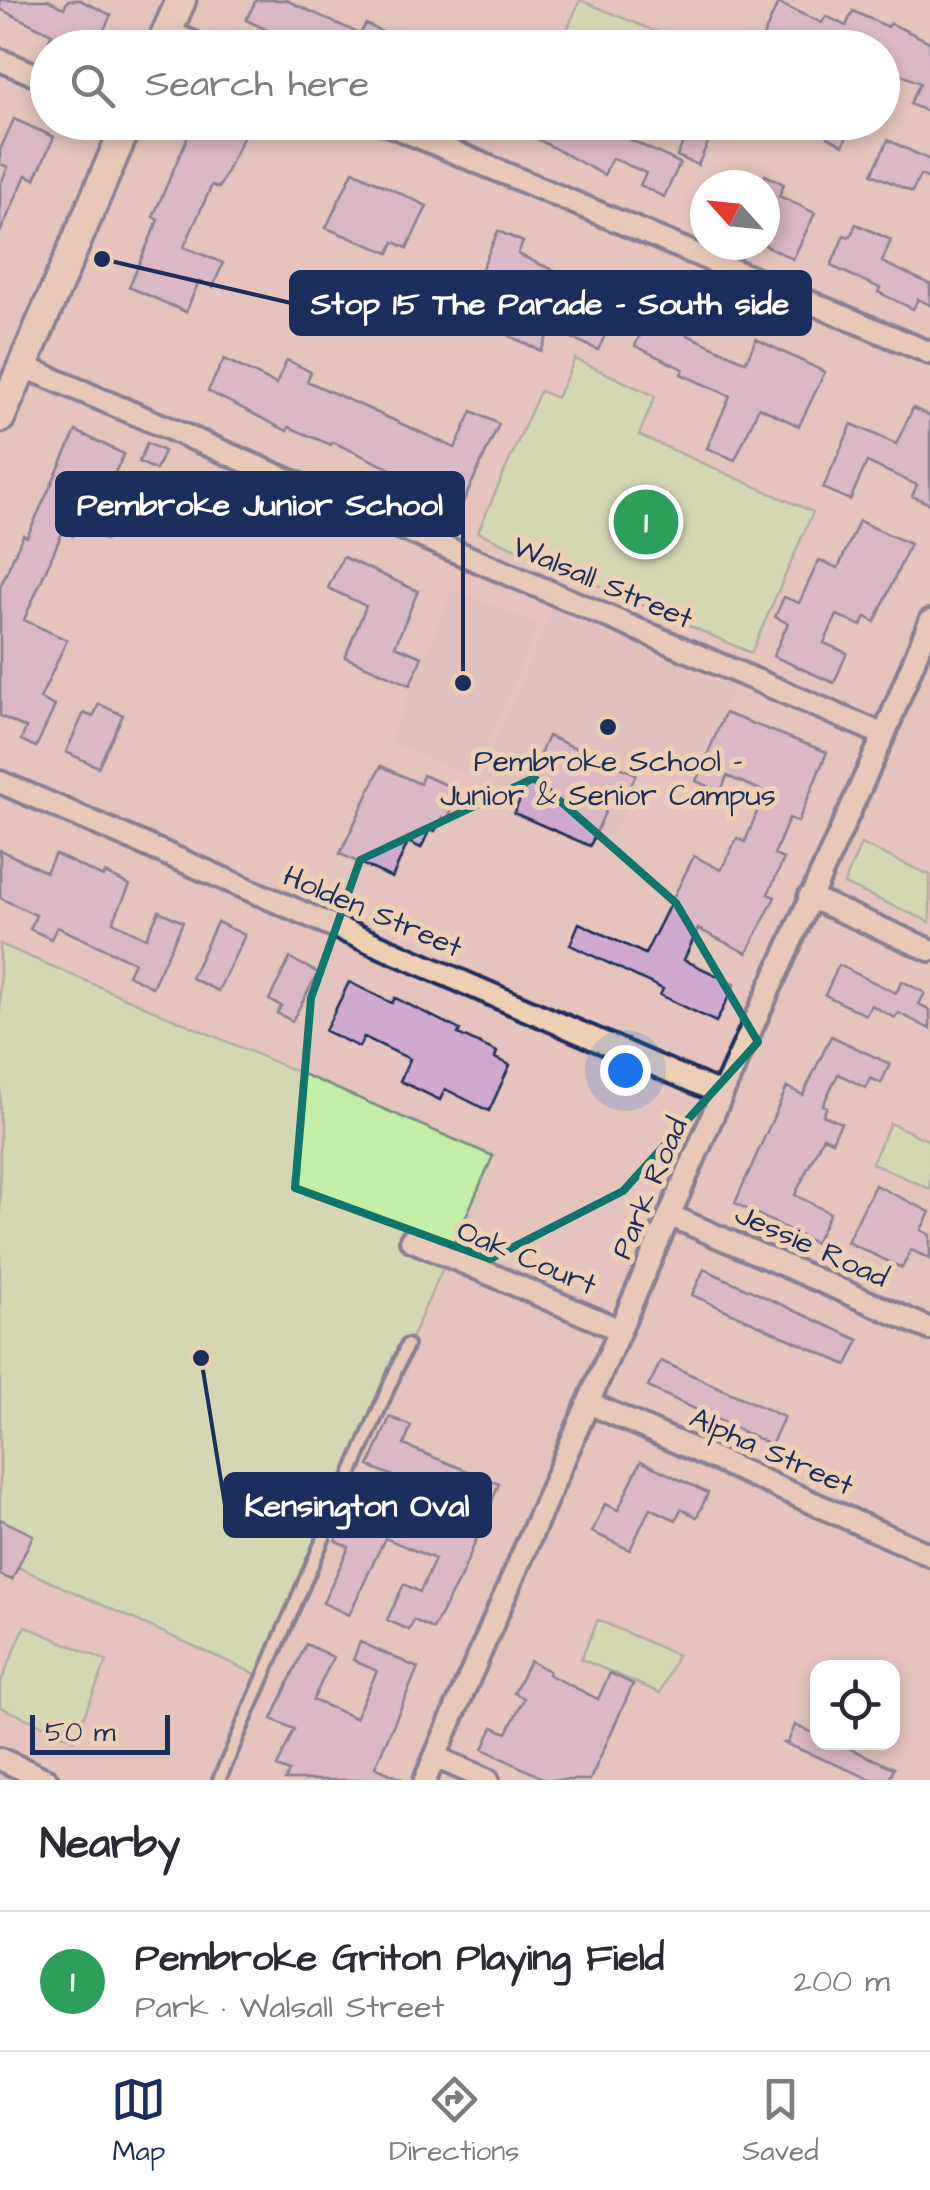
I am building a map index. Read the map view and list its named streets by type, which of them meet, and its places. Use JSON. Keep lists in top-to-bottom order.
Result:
{
  "streets": {
    "street": [
      "Walsall Street",
      "Holden Street",
      "Park Road",
      "Jessie Road",
      "Oak Court",
      "Alpha Street"
    ]
  },
  "crossings": [
    ["Walsall Street", "Park Road"],
    ["Holden Street", "Park Road"],
    ["Park Road", "Jessie Road"],
    ["Park Road", "Oak Court"],
    ["Park Road", "Alpha Street"]
  ],
  "places": [
    "Stop 15 The Parade - South side",
    "Pembroke Junior School",
    "Pembroke School - Junior & Senior Campus",
    "Kensington Oval"
  ],
  "scale_bar": "50 m",
  "north": "top left",
  "page": {
    "search": "Search here",
    "pins": "1",
    "scale": "50 m",
    "heading": "Nearby",
    "list": [
      {
        "mark": "1",
        "name": "Pembroke Griton Playing Field",
        "note": "Park · Walsall Street",
        "value": "200 m"
      }
    ],
    "nav": ["Map", "Directions", "Saved"]
  }
}
